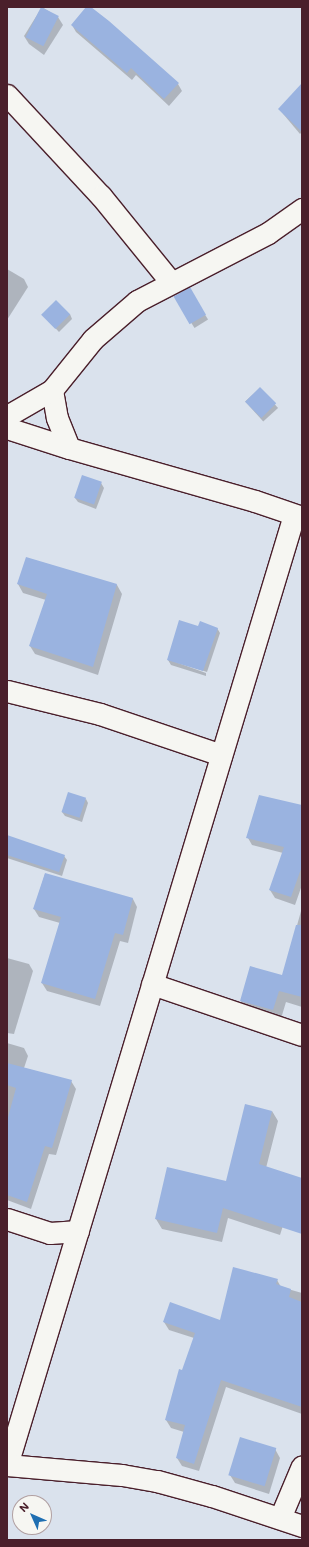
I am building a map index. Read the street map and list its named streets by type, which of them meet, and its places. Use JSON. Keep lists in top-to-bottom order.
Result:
{
  "north": "top left"
}
